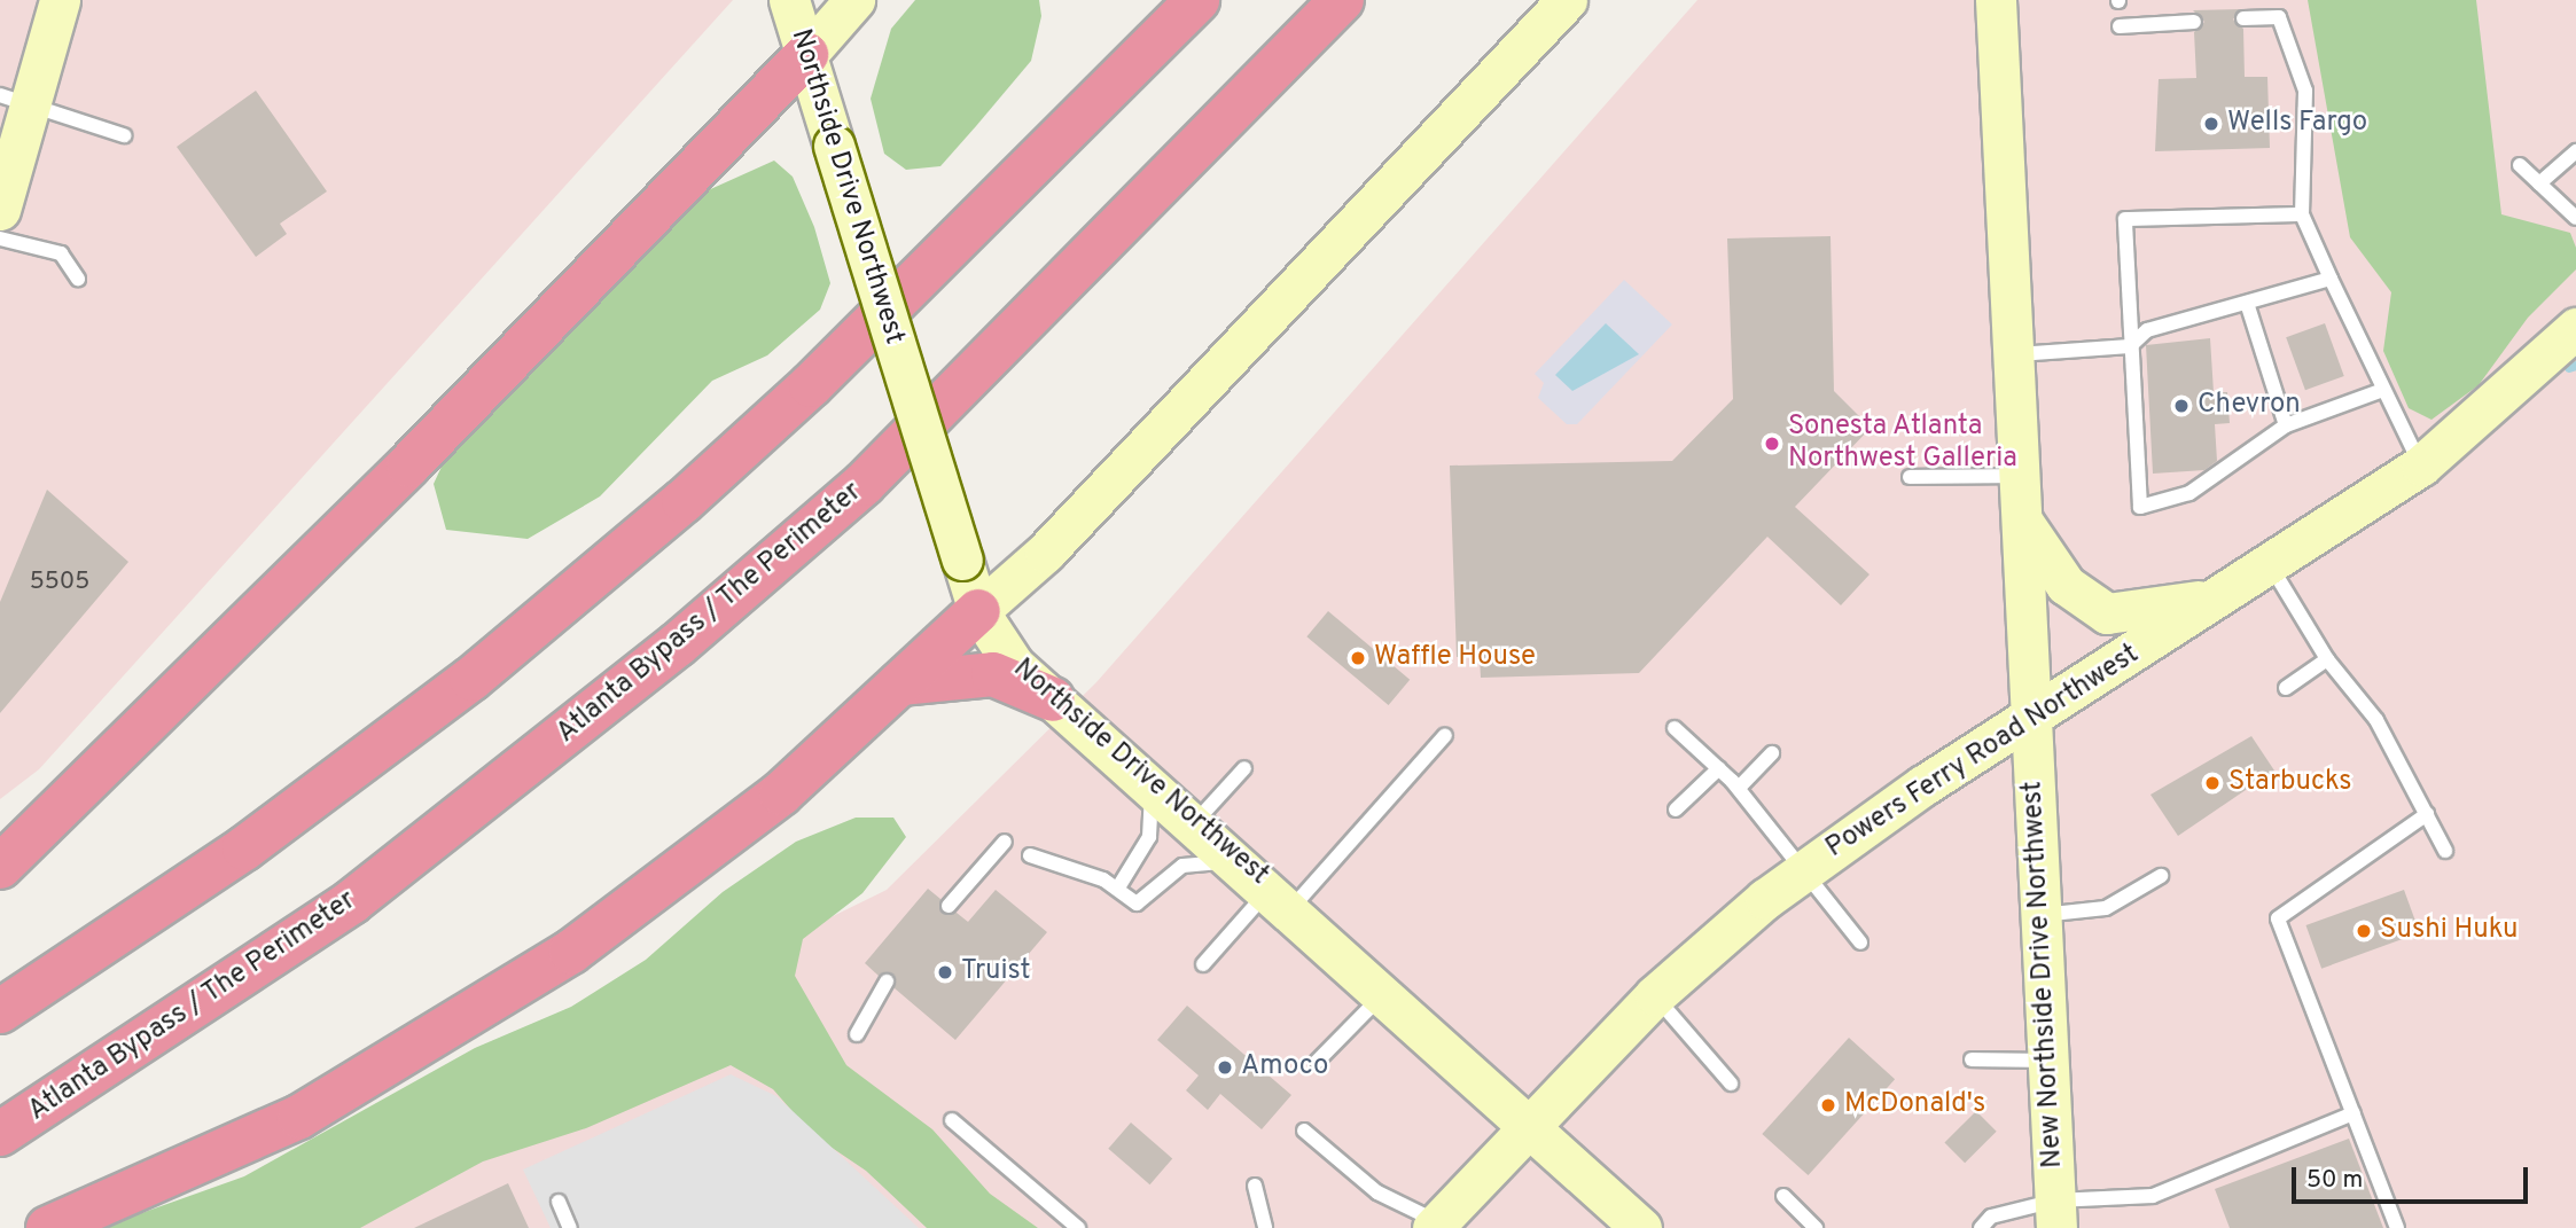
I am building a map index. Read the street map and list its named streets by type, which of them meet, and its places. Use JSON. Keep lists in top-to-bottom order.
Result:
{
  "streets": {
    "highway": ["Atlanta Bypass / The Perimeter"],
    "main road": ["Northside Drive Northwest", "Powers Ferry Road Northwest", "New Northside Drive Northwest"]
  },
  "crossings": [
    ["Northside Drive Northwest", "Powers Ferry Road Northwest"],
    ["Powers Ferry Road Northwest", "New Northside Drive Northwest"]
  ],
  "places": [
    "Wells Fargo",
    "Chevron",
    "Sonesta Atlanta Northwest Galleria",
    "Waffle House",
    "Starbucks",
    "Sushi Huku",
    "Truist",
    "Amoco",
    "McDonald's"
  ],
  "house_numbers": ["5505"],
  "scale_bar": "50 m"
}
